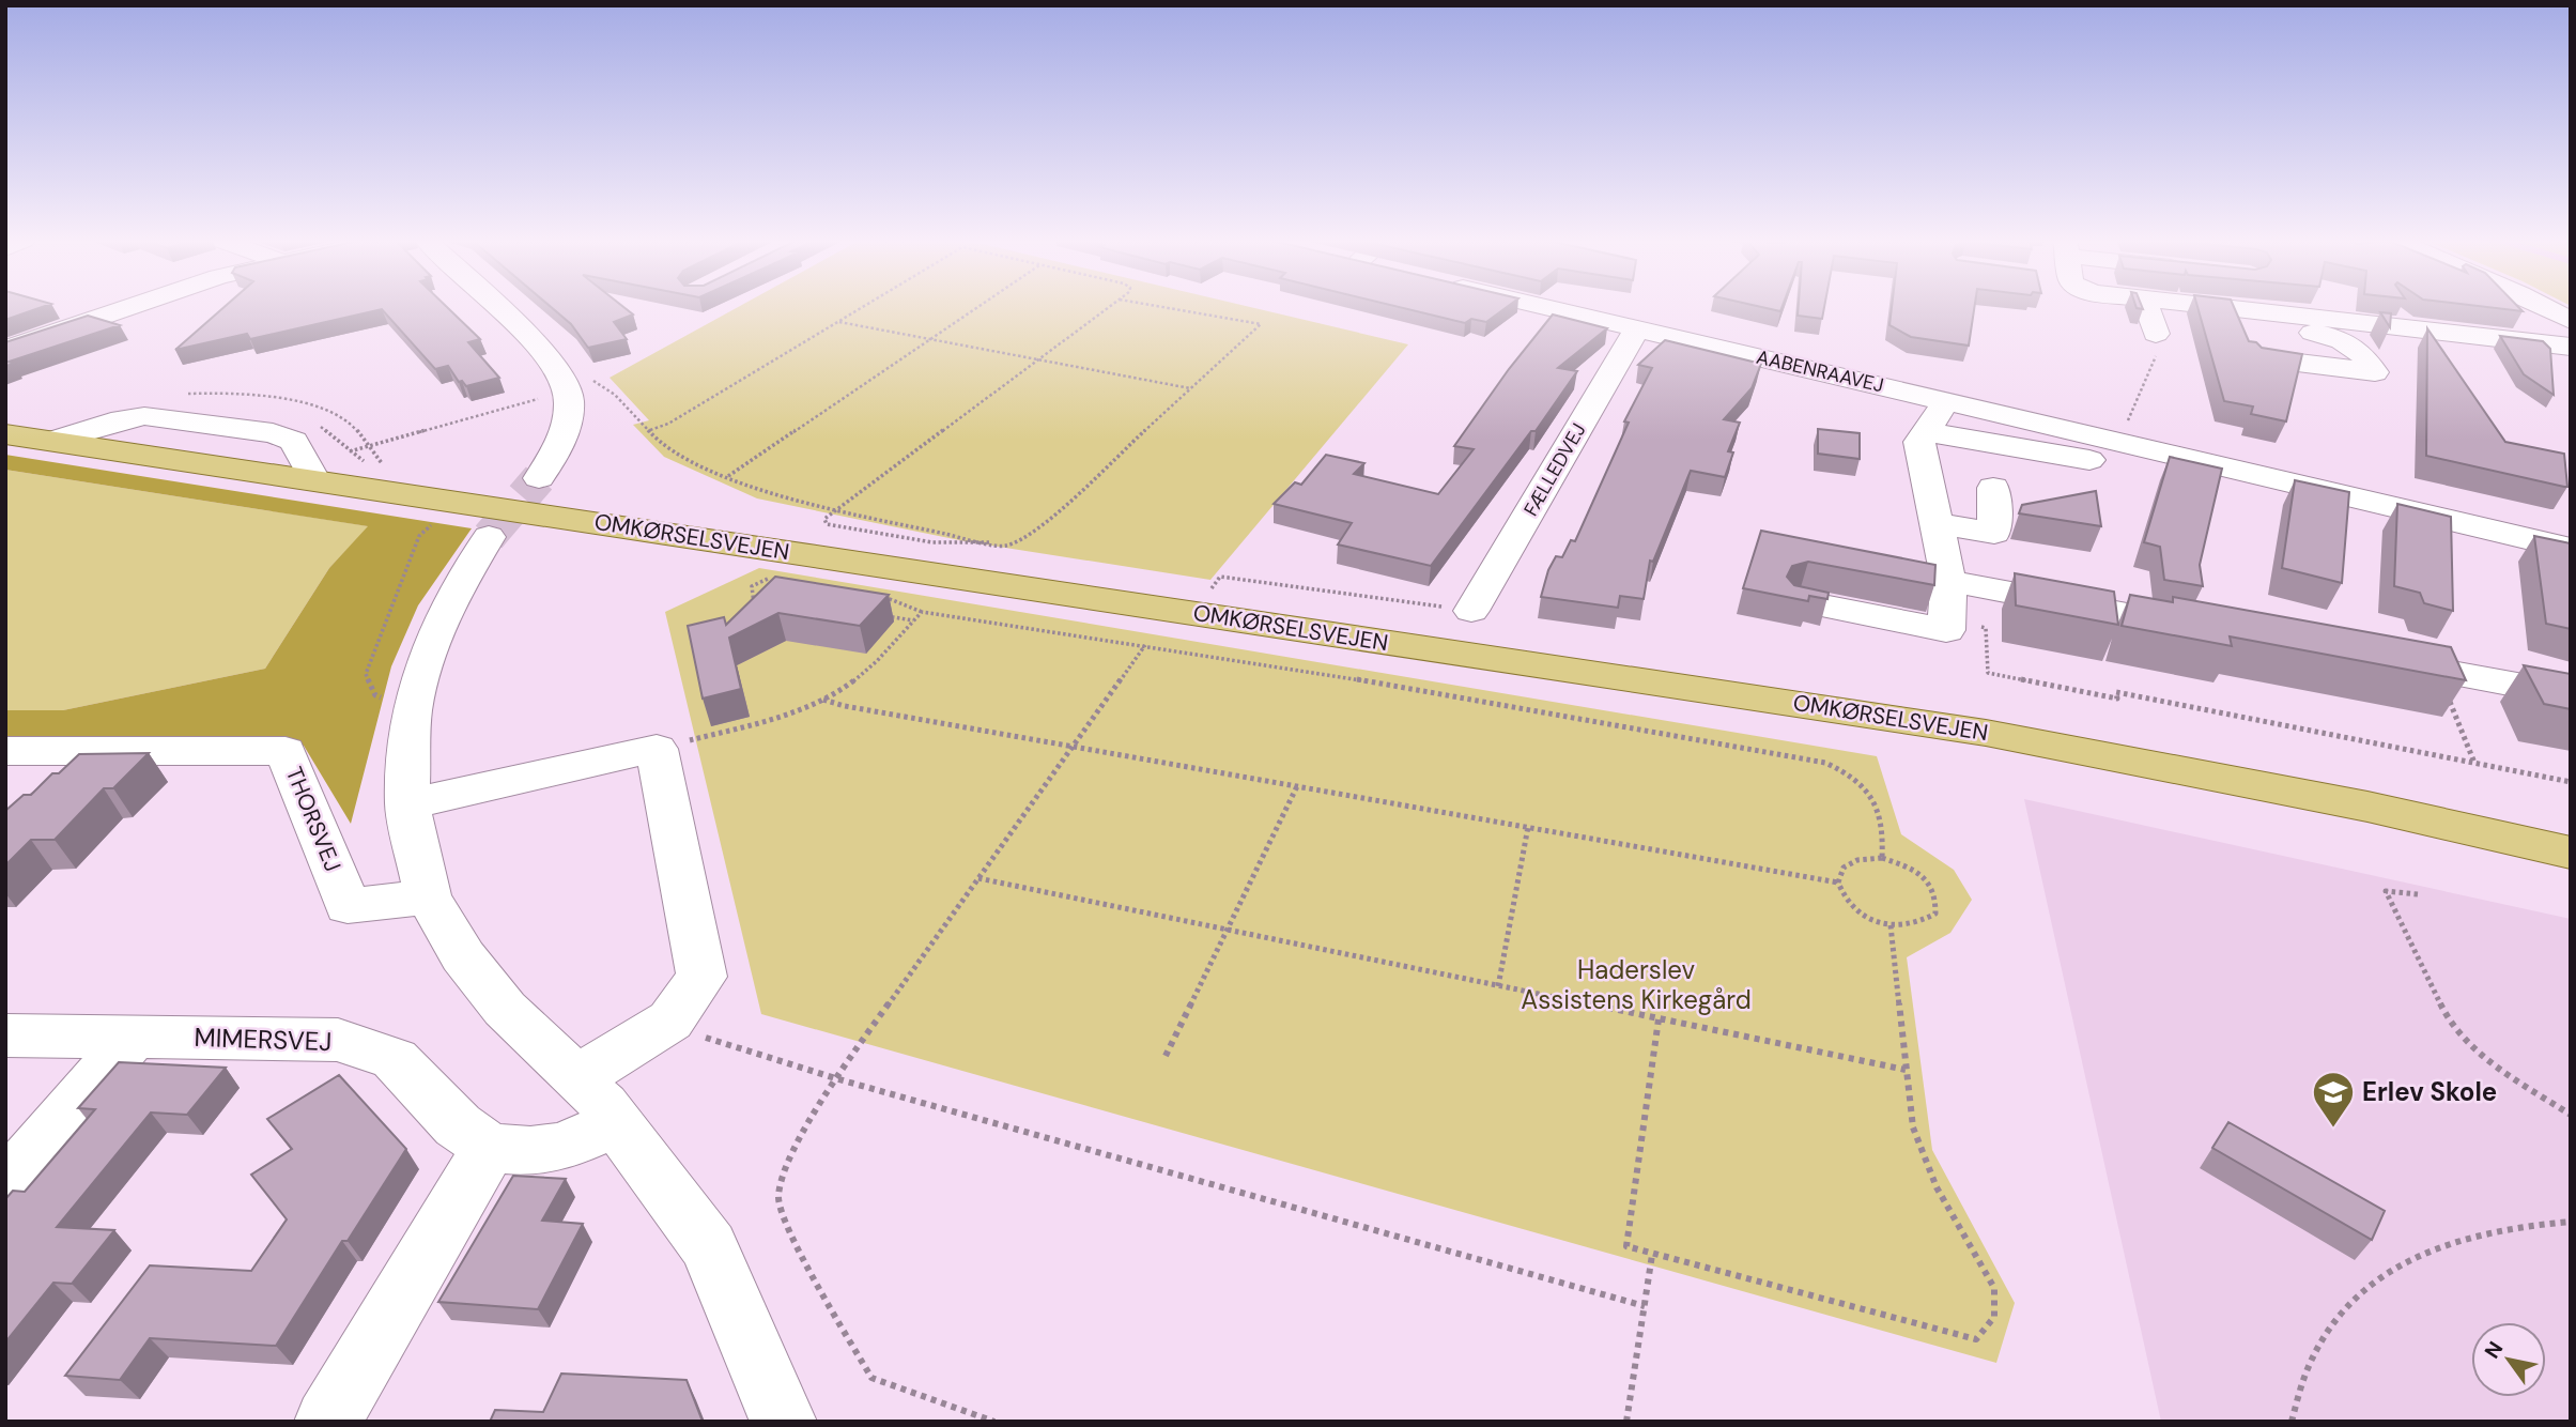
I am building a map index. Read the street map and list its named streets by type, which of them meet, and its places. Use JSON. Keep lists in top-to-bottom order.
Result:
{
  "streets": {
    "main road": ["OMKØRSELSVEJEN"],
    "street": [
      "AABENRAAVEJ",
      "FÆLLEDVEJ",
      "THORSVEJ",
      "MIMERSVEJ"
    ]
  },
  "crossings": [
    ["AABENRAAVEJ", "FÆLLEDVEJ"]
  ],
  "parks": ["Haderslev Assistens Kirkegård"],
  "places": {
    "school or university": ["Erlev Skole"]
  },
  "north": "top left"
}
